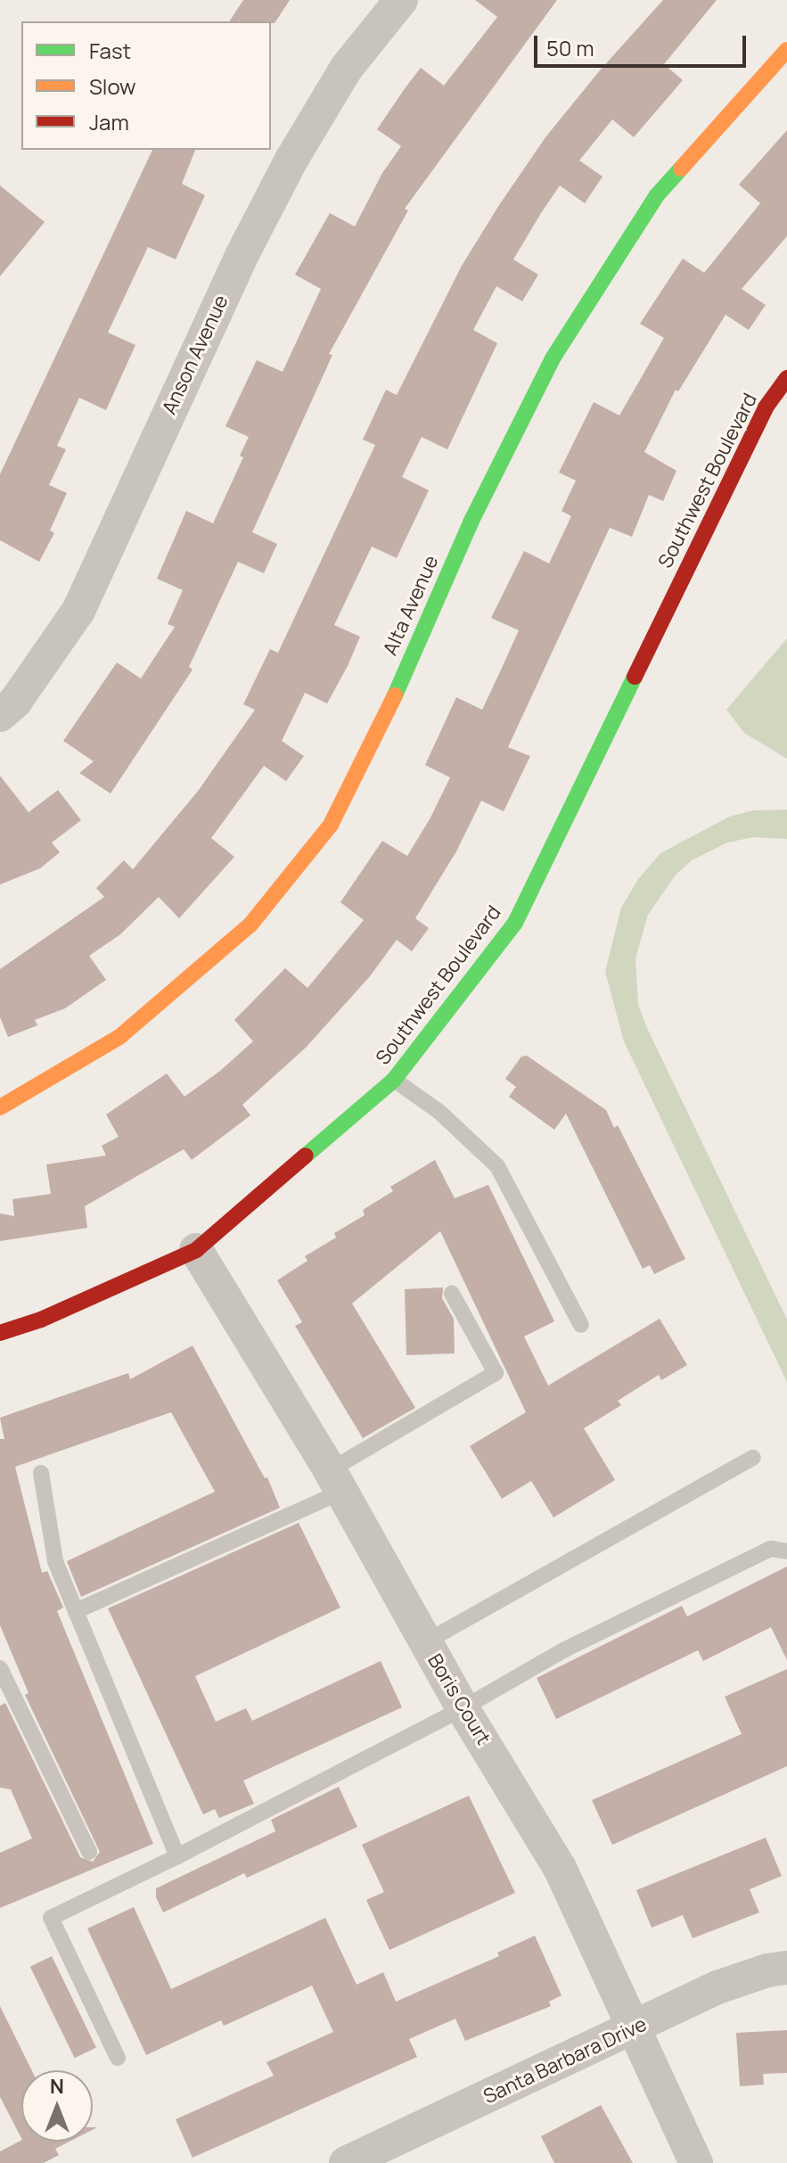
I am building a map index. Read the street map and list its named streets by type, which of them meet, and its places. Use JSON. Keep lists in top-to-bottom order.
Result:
{
  "streets": {
    "street": [
      "Anson Avenue",
      "Southwest Boulevard",
      "Alta Avenue",
      "Boris Court",
      "Santa Barbara Drive"
    ]
  },
  "crossings": [
    ["Southwest Boulevard", "Boris Court"],
    ["Boris Court", "Santa Barbara Drive"]
  ],
  "legend": ["Fast", "Slow", "Jam"],
  "scale_bar": "50 m",
  "north": "top"
}
